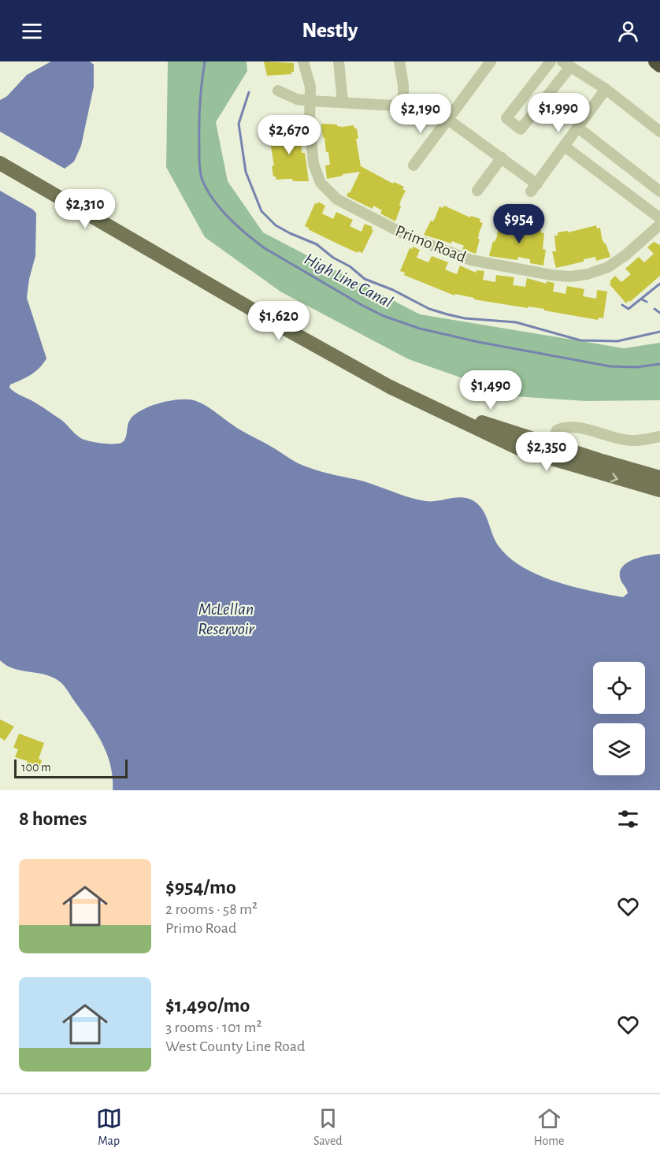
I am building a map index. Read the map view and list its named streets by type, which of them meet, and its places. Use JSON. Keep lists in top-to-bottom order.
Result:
{
  "streets": {
    "street": ["Primo Road"]
  },
  "water": ["High Line Canal", "McLellan Reservoir"],
  "scale_bar": "100 m",
  "page": {
    "header": "Nestly",
    "price": [
      "$1,990",
      "$2,190",
      "$2,670",
      "$2,310",
      "$954",
      "$1,620",
      "$1,490",
      "$2,350"
    ],
    "scale": "100 m",
    "heading": "8 homes",
    "list": [
      {
        "name": "$954/mo",
        "note": "2 rooms · 58 m² · Primo Road"
      },
      {
        "name": "$1,490/mo",
        "note": "3 rooms · 101 m² · West County Line Road"
      }
    ],
    "tabs": ["Map", "Saved", "Home"]
  }
}
